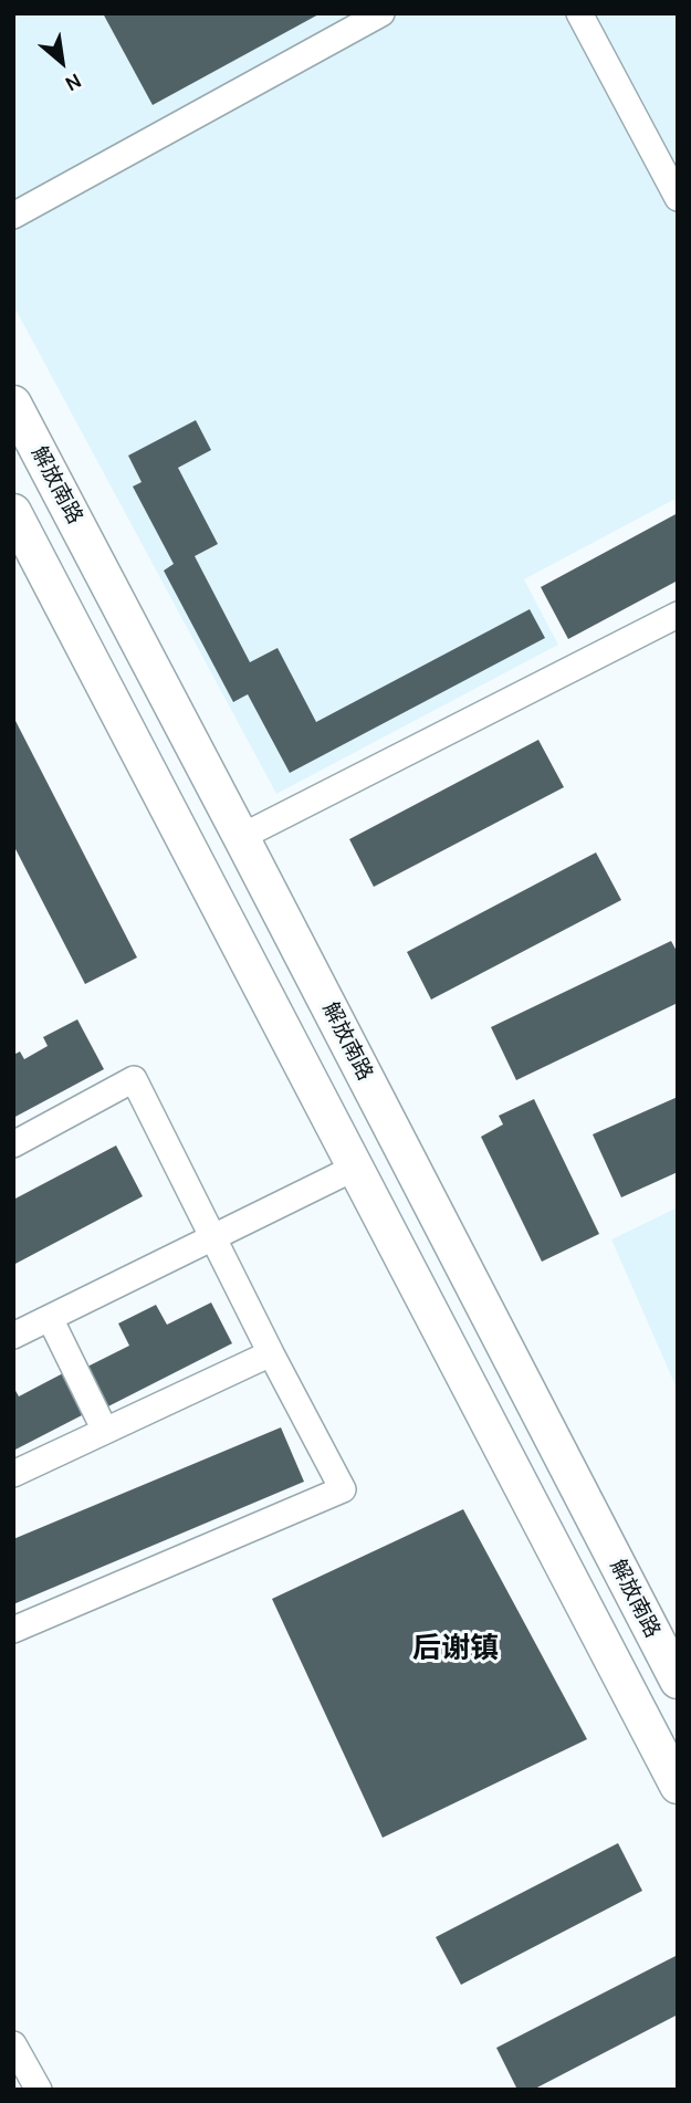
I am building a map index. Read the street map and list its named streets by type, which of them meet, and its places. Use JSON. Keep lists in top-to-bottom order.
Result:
{
  "streets": {
    "main road": ["解放南路"]
  },
  "districts": ["后谢镇"],
  "north": "bottom right"
}
